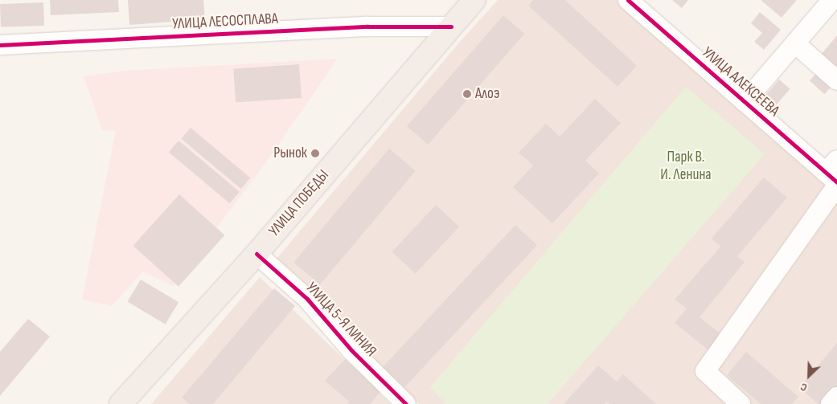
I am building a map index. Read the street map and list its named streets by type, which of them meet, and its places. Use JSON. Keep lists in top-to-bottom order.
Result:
{
  "streets": {
    "main road": ["УЛИЦА ПОБЕДЫ"],
    "street": ["УЛИЦА ЛЕСОСПЛАВА", "УЛИЦА АЛЕКСЕЕВА", "УЛИЦА 5-Я ЛИНИЯ"]
  },
  "crossings": [
    ["УЛИЦА ЛЕСОСПЛАВА", "УЛИЦА ПОБЕДЫ"],
    ["УЛИЦА ПОБЕДЫ", "УЛИЦА 5-Я ЛИНИЯ"]
  ],
  "parks": ["Парк В. И. Ленина"],
  "places": ["Алоэ", "Рынок"],
  "north": "bottom left"
}
